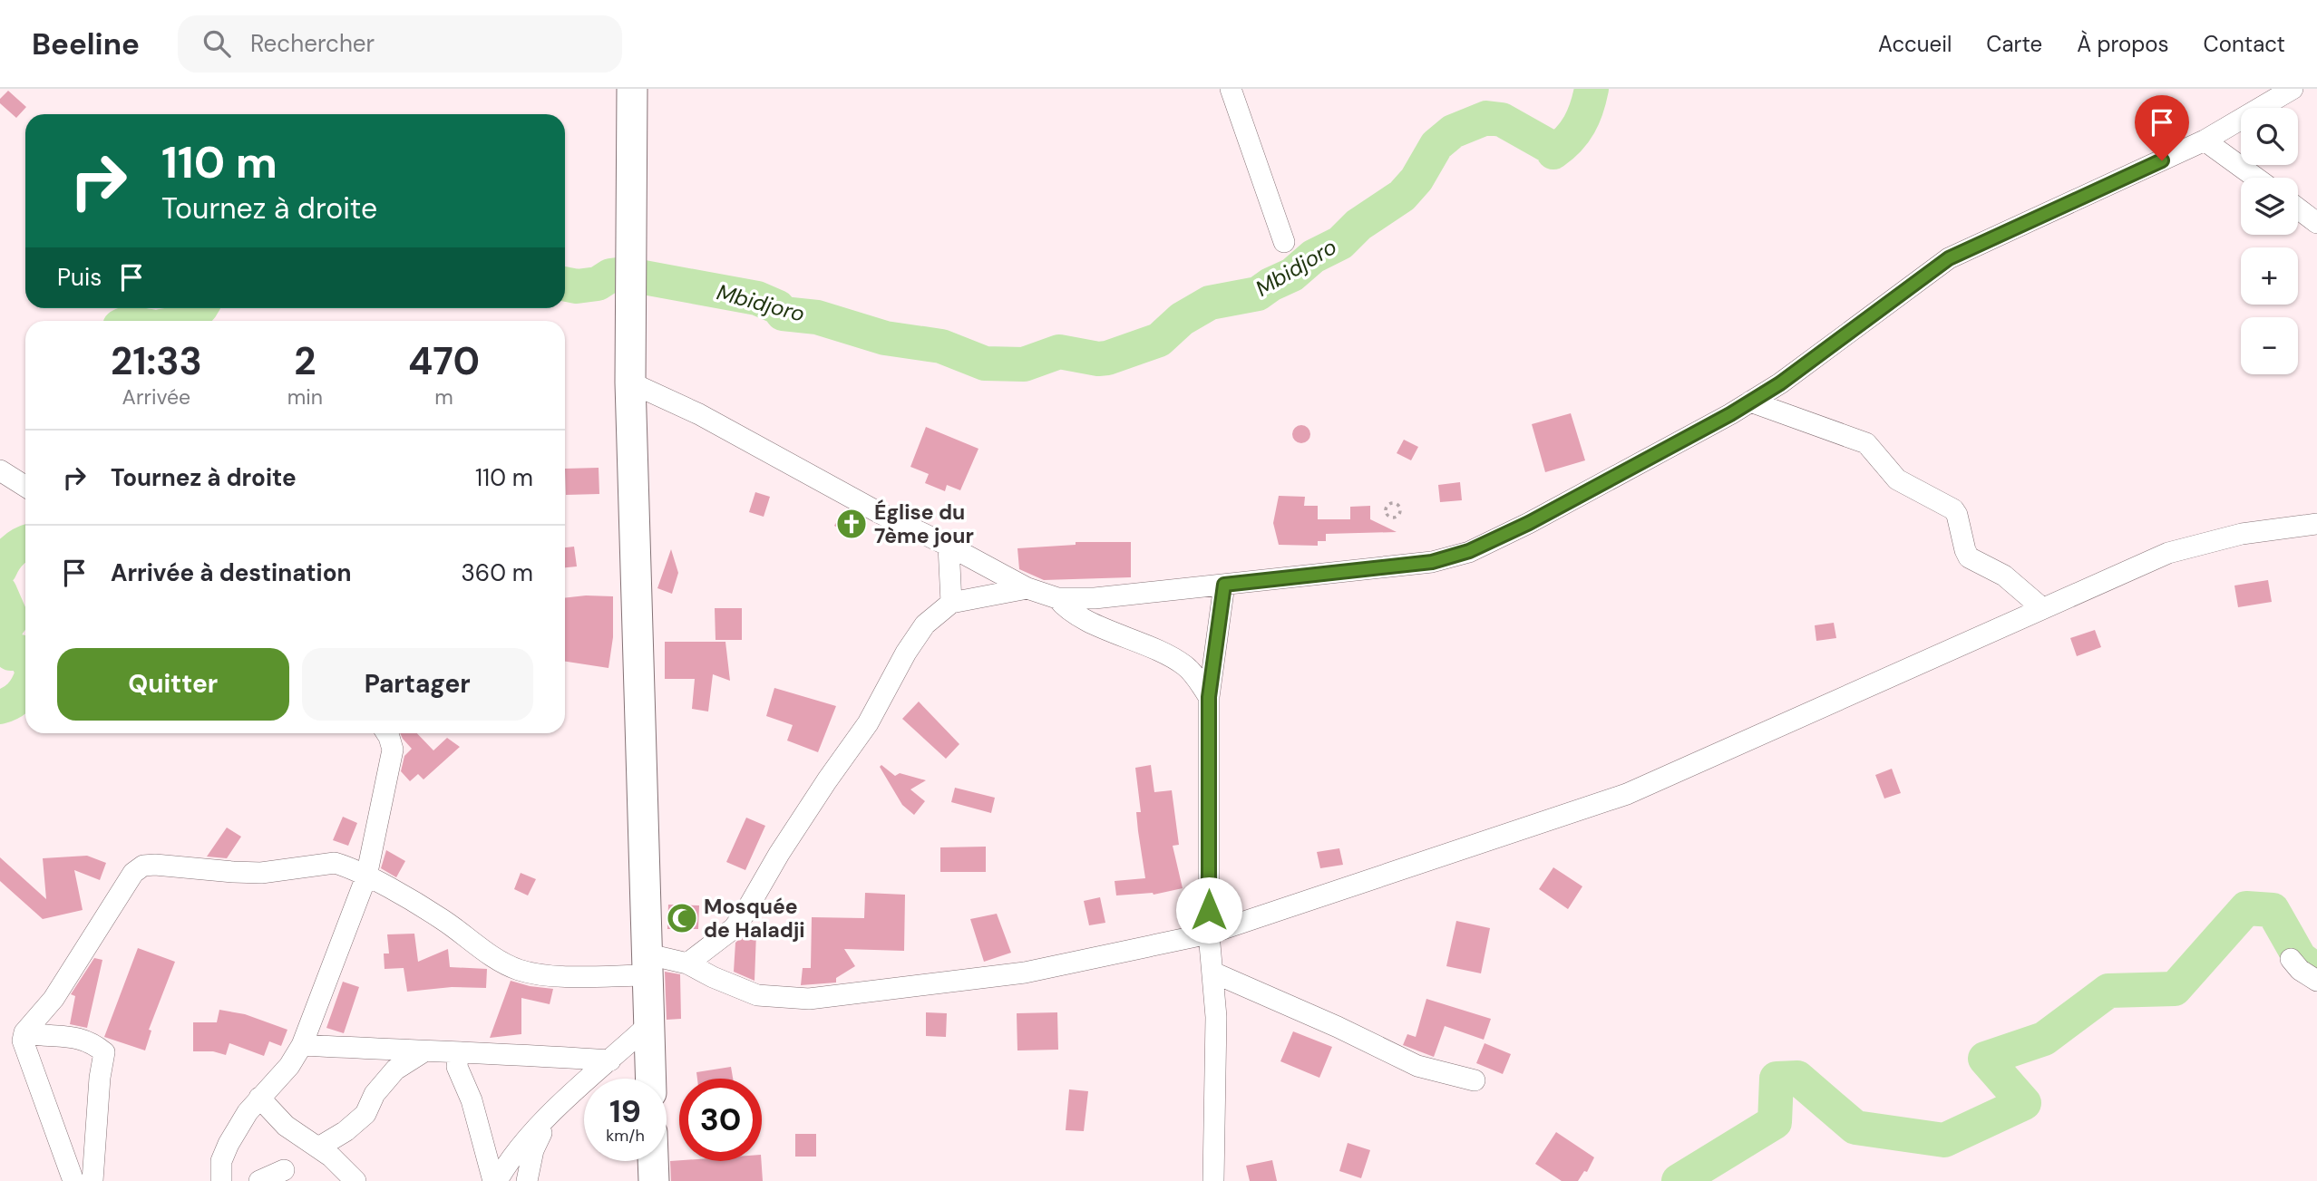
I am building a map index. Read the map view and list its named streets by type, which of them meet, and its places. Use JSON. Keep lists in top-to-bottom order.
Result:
{
  "water": ["Mbidjoro"],
  "places": {
    "church": ["Église du 7ème jour"],
    "mosque": ["Mosquée de Haladji"]
  },
  "page": {
    "header": "Beeline",
    "search": "Rechercher",
    "nav": [
      "Accueil",
      "Carte",
      "À propos",
      "Contact"
    ],
    "map_buttons": ["+", "−"],
    "turn": ["110 m", "Tournez à droite"],
    "then": "Puis",
    "eta": [
      "21:33",
      "Arrivée",
      "2",
      "min",
      "470",
      "m"
    ],
    "list": [
      {
        "name": "Tournez à droite",
        "value": "110 m"
      },
      {
        "name": "Arrivée à destination",
        "value": "360 m"
      }
    ],
    "buttons": ["Quitter", "Partager"],
    "speed": "19 km/h",
    "limit": "30"
  }
}
